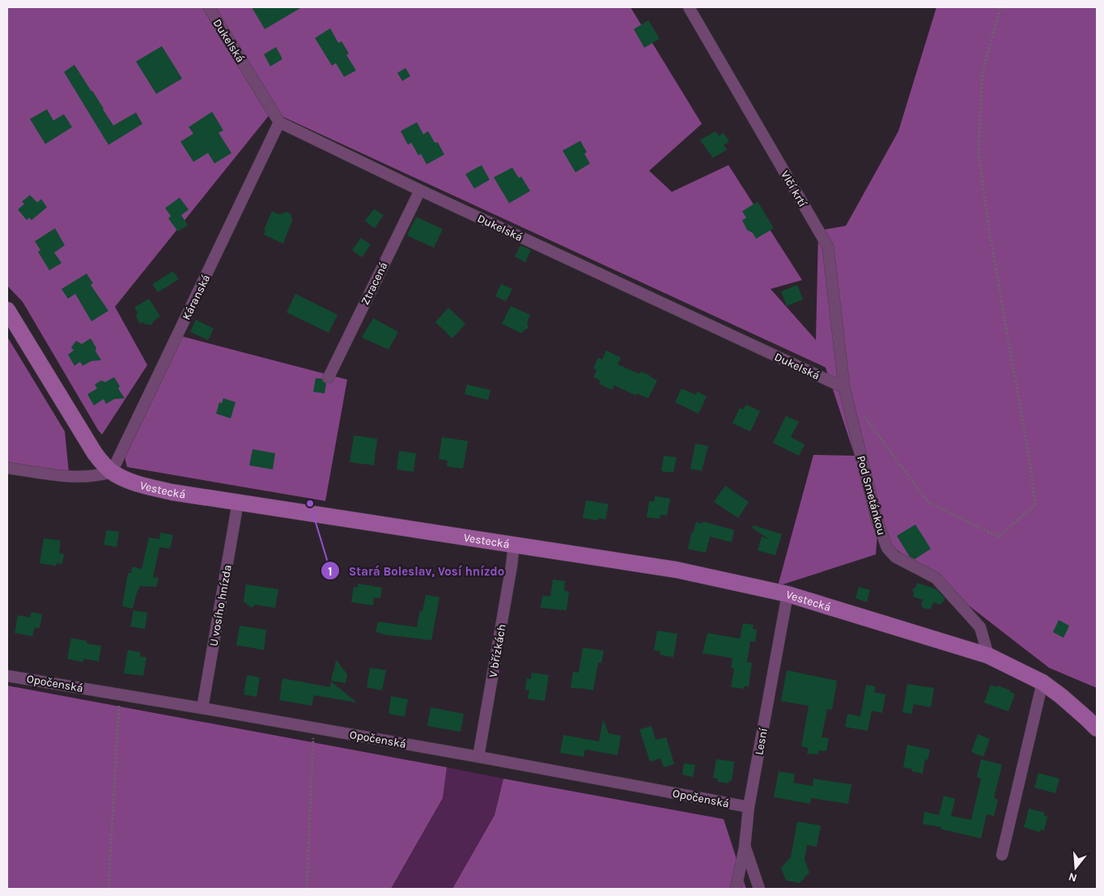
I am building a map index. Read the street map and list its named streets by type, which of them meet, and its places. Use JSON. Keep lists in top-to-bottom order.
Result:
{
  "streets": {
    "street": [
      "Dukelská",
      "Vlčí krtí",
      "Ztracená",
      "Káranská",
      "Vestecká",
      "Pod Smetánkou",
      "U vosího hnízda",
      "V břízkách",
      "Opočenská",
      "Lesní"
    ]
  },
  "crossings": [
    ["Dukelská", "Vlčí krtí"],
    ["Dukelská", "Ztracená"],
    ["Dukelská", "Káranská"],
    ["Dukelská", "Pod Smetánkou"],
    ["Vlčí krtí", "Pod Smetánkou"],
    ["Káranská", "Vestecká"],
    ["Vestecká", "Pod Smetánkou"],
    ["Vestecká", "U vosího hnízda"],
    ["Vestecká", "V břízkách"],
    ["Vestecká", "Lesní"],
    ["U vosího hnízda", "Opočenská"],
    ["V břízkách", "Opočenská"],
    ["Opočenská", "Lesní"]
  ],
  "places": ["Stará Boleslav, Vosí hnízdo"],
  "north": "bottom"
}
